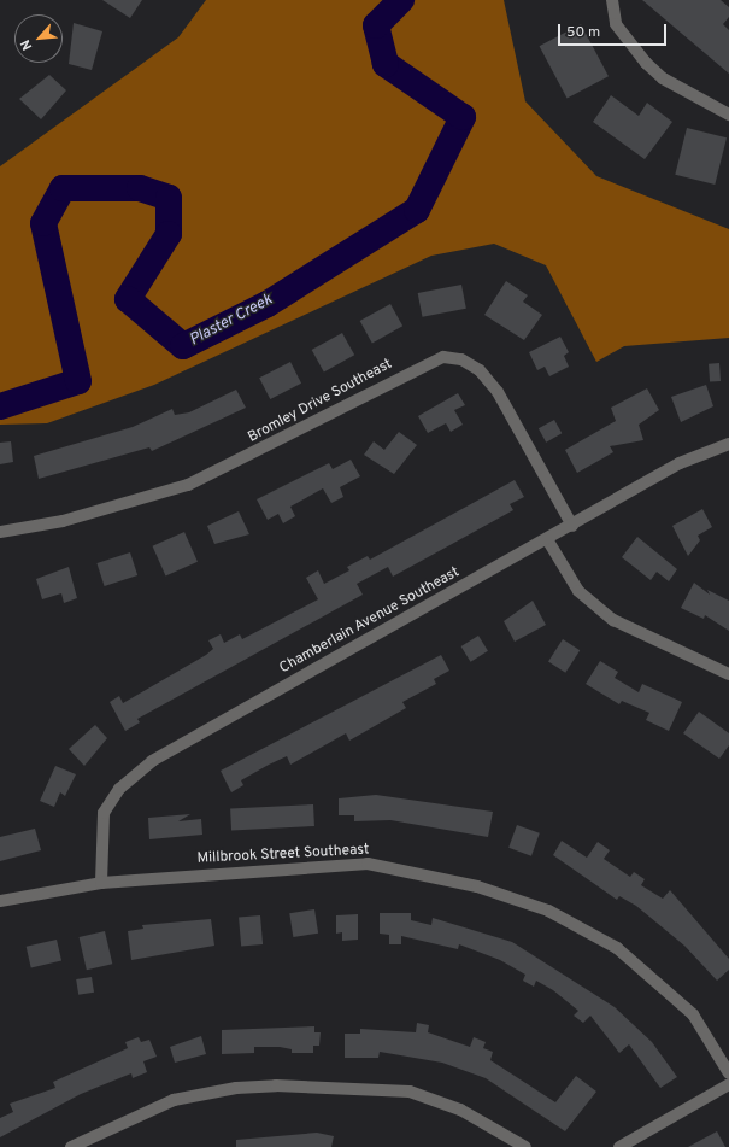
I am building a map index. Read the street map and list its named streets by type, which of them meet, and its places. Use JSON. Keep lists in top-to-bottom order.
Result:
{
  "streets": {
    "street": ["Bromley Drive Southeast", "Chamberlain Avenue Southeast", "Millbrook Street Southeast"]
  },
  "crossings": [
    ["Bromley Drive Southeast", "Chamberlain Avenue Southeast"],
    ["Chamberlain Avenue Southeast", "Millbrook Street Southeast"]
  ],
  "water": ["Plaster Creek"],
  "scale_bar": "50 m",
  "north": "bottom left"
}
